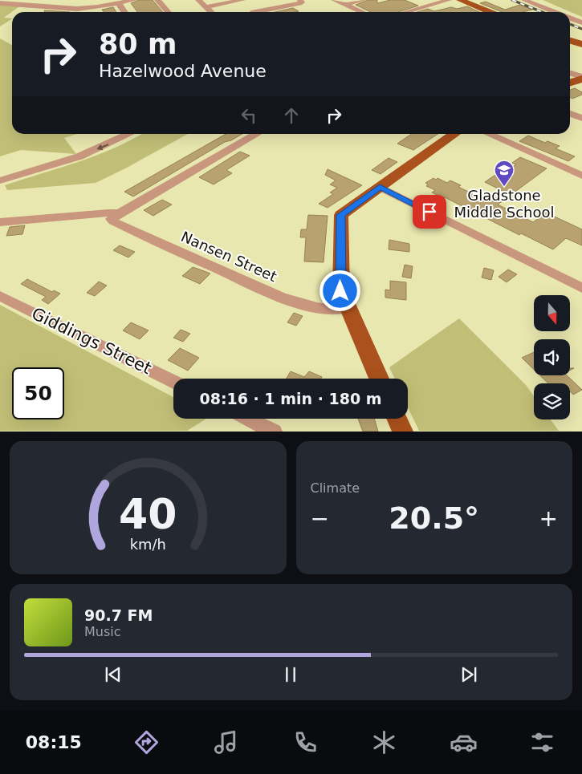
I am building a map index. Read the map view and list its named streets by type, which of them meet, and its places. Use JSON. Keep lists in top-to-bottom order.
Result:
{
  "streets": {
    "street": ["Nansen Street", "Giddings Street"]
  },
  "places": {
    "school or university": ["Gladstone Middle School"]
  },
  "north": "bottom",
  "page": {
    "turn": ["80 m", "Hazelwood Avenue"],
    "limit": "50",
    "trip": "08:16 · 1 min · 180 m",
    "tile": "Climate",
    "heat": ["−", "20.5°", "+"],
    "song": ["90.7 FM", "Music"],
    "tabs": "08:15",
    "gauge": ["40", "km/h"]
  }
}
